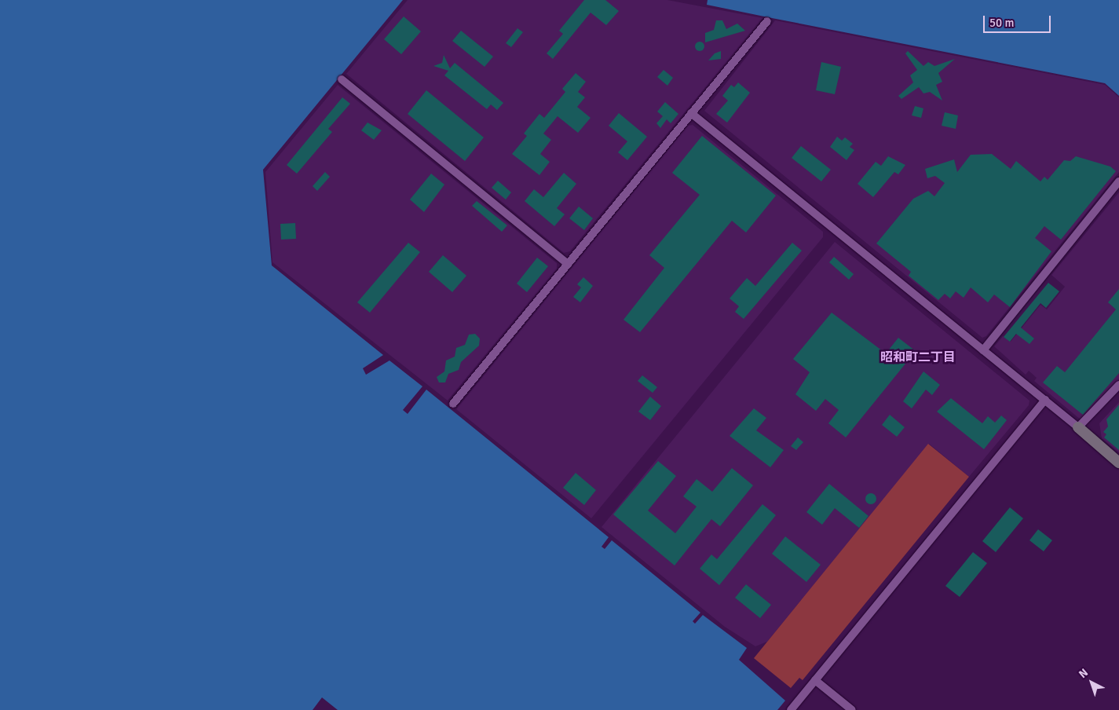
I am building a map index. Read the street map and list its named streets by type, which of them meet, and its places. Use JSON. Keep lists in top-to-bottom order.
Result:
{
  "districts": ["昭和町二丁目"],
  "scale_bar": "50 m",
  "north": "top left"
}
